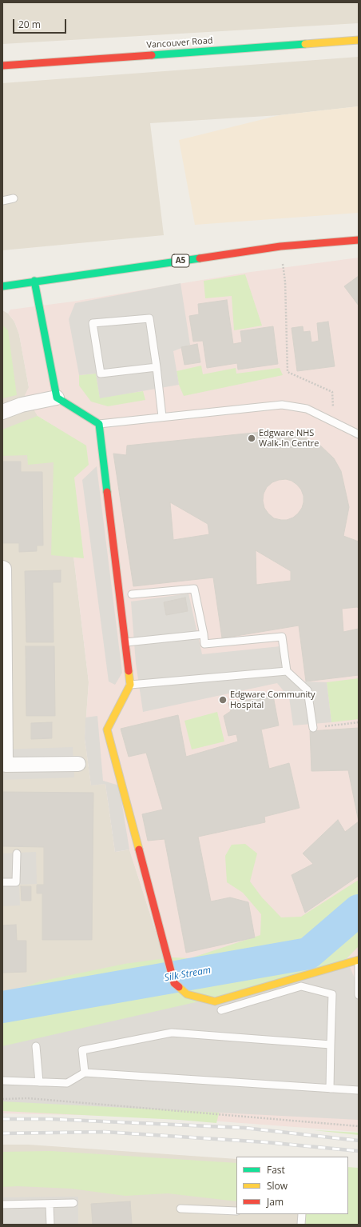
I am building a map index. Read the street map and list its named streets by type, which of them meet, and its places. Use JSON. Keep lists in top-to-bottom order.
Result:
{
  "streets": {
    "street": ["Vancouver Road", "A5"]
  },
  "water": ["Silk Stream"],
  "places": ["Edgware NHS Walk-In Centre", "Edgware Community Hospital"],
  "legend": ["Fast", "Slow", "Jam"],
  "scale_bar": "20 m"
}
